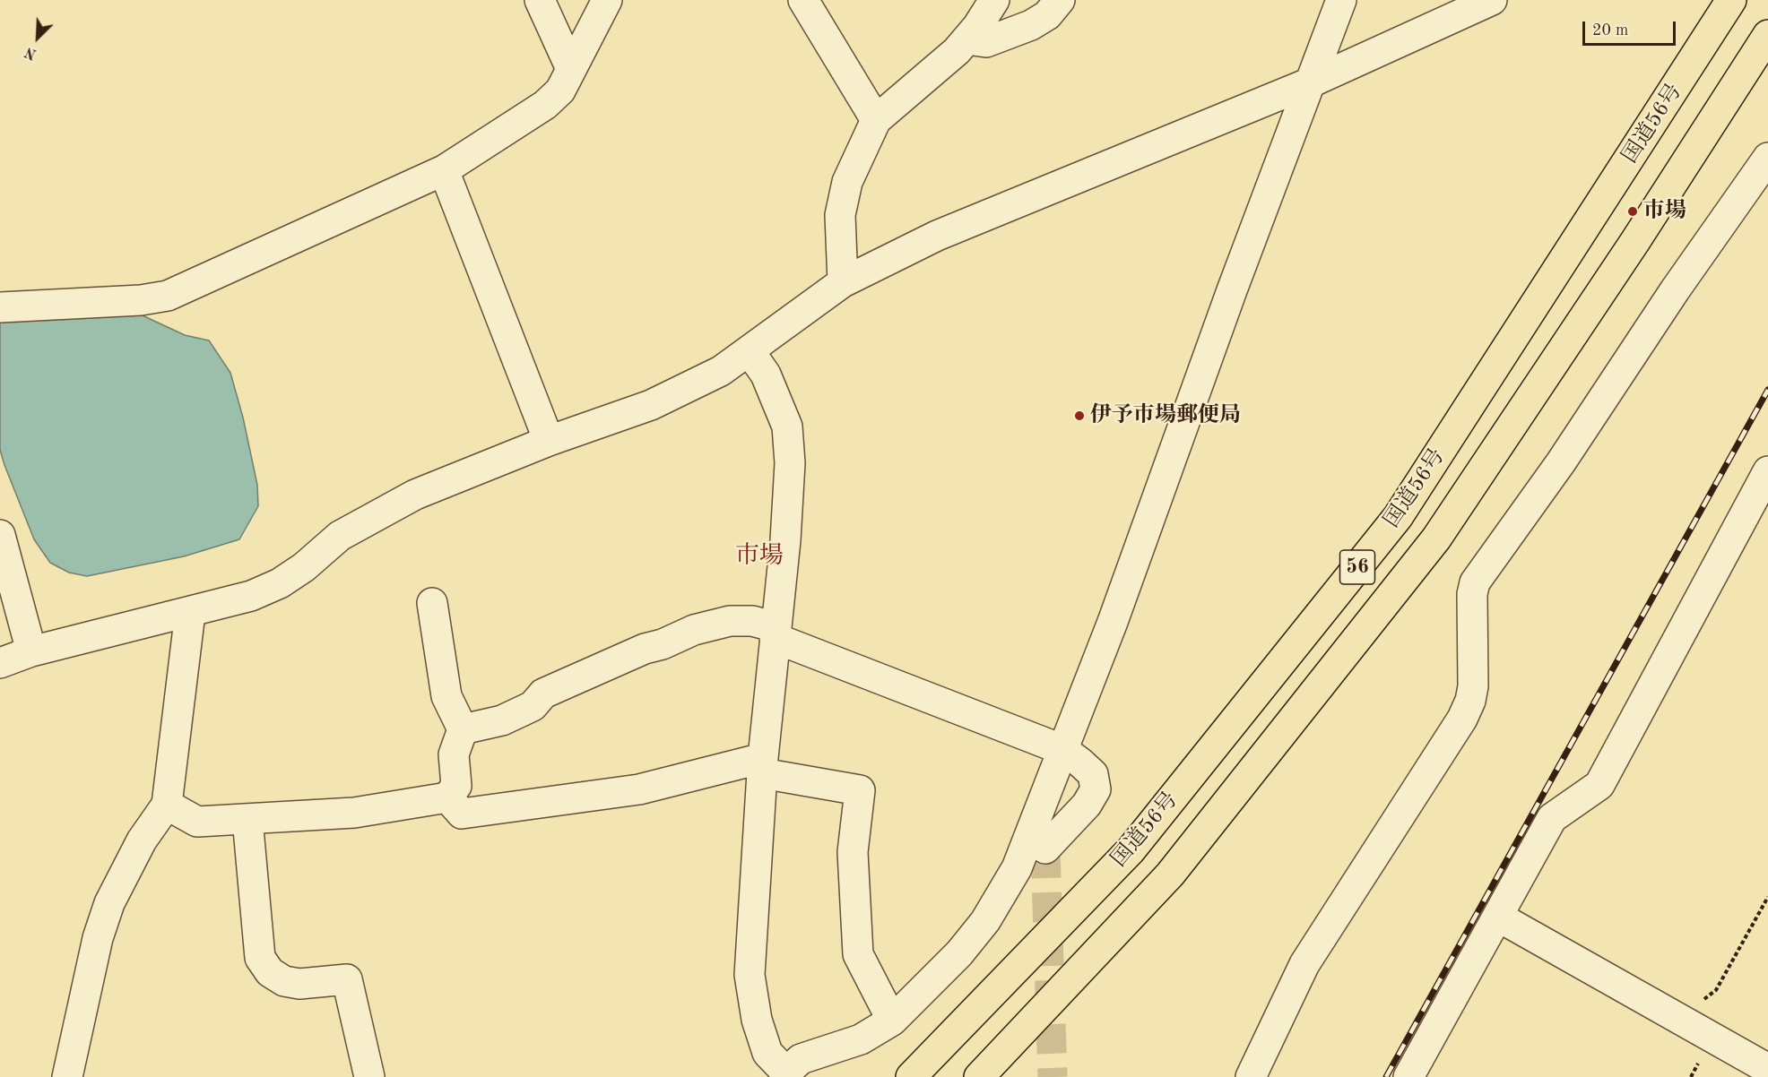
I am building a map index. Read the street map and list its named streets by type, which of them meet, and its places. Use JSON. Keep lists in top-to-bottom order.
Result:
{
  "streets": {
    "highway": ["国道56号", "56"]
  },
  "districts": ["市場"],
  "places": ["市場", "伊予市場郵便局"],
  "scale_bar": "20 m",
  "north": "bottom left"
}
